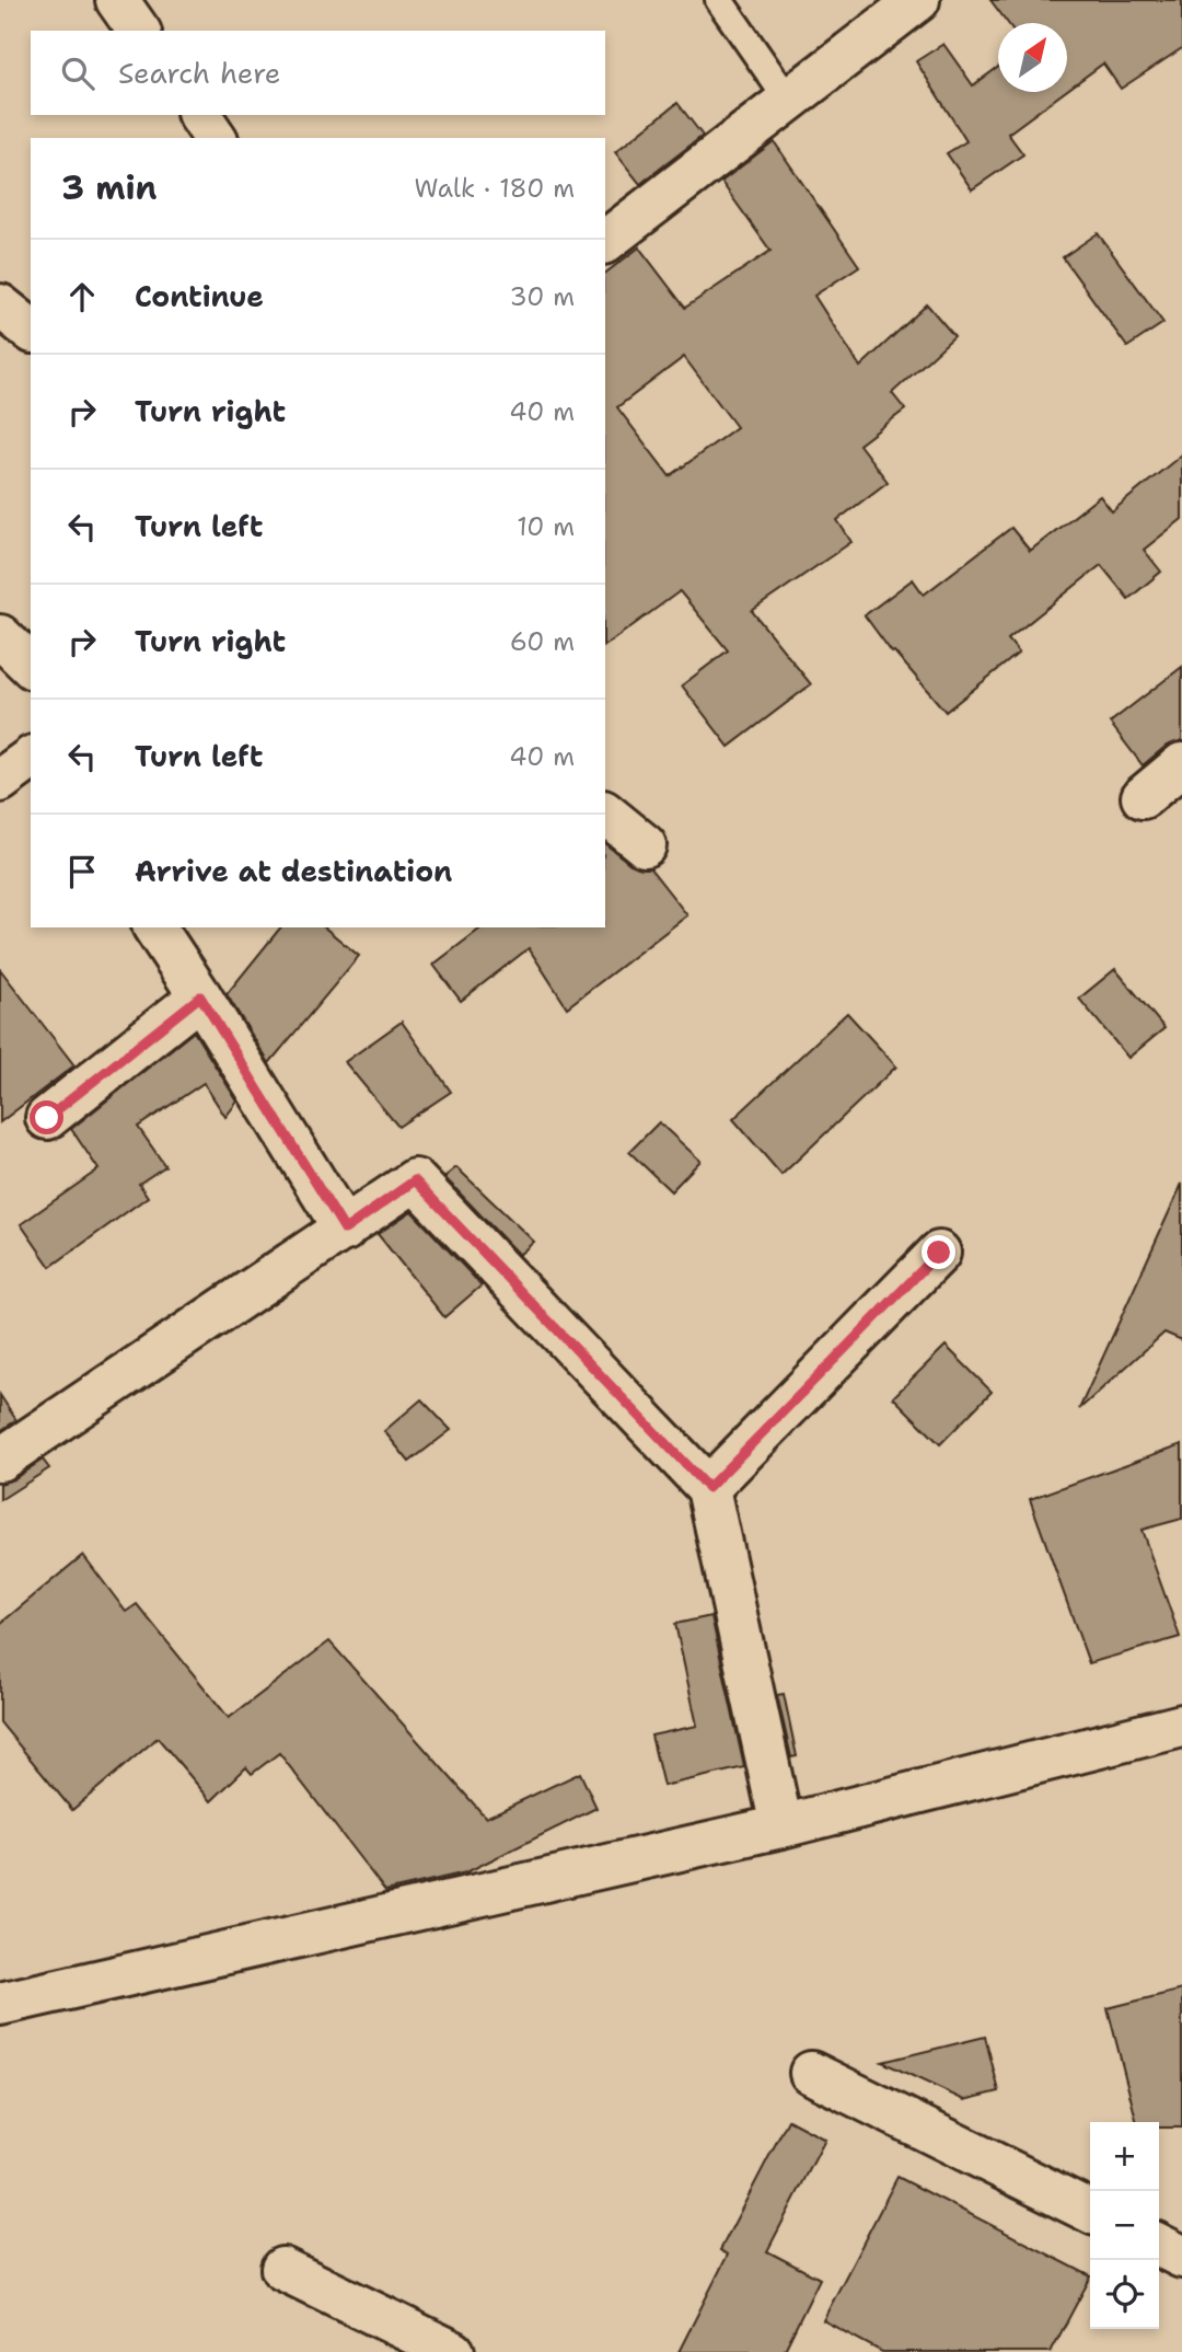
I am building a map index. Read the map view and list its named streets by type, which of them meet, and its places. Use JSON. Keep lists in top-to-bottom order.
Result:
{
  "north": "top right",
  "page": {
    "search": "Search here",
    "heading": ["3 min", "Walk · 180 m"],
    "list": [
      ["Continue", "30 m"],
      ["Turn right", "40 m"],
      ["Turn left", "10 m"],
      ["Turn right", "60 m"],
      ["Turn left", "40 m"],
      "Arrive at destination"
    ],
    "map_buttons": ["+", "−"]
  }
}
